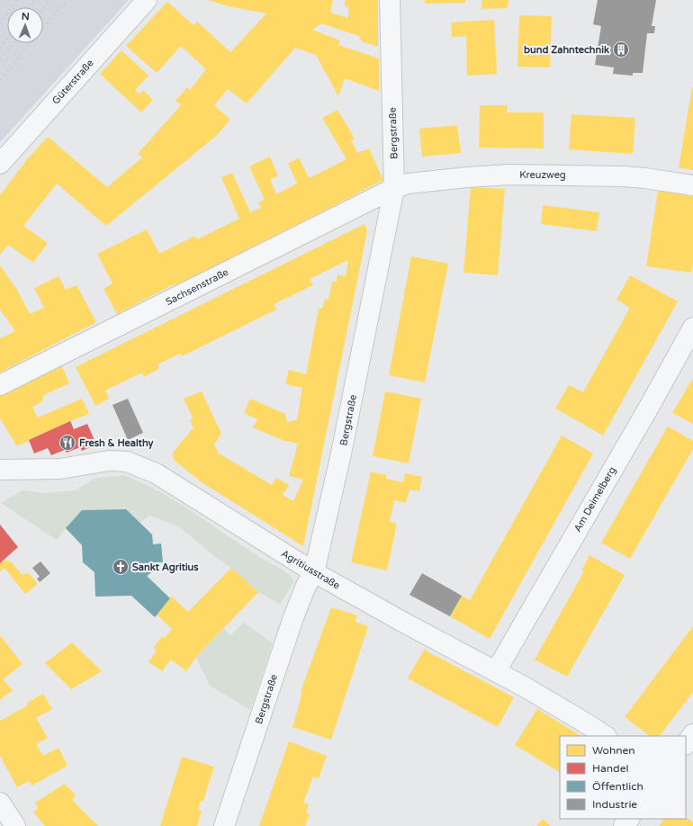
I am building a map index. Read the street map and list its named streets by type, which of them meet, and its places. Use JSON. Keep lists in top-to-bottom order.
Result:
{
  "streets": {
    "street": [
      "Güterstraße",
      "Bergstraße",
      "Kreuzweg",
      "Sachsenstraße",
      "Am Deimelberg",
      "Agritiusstraße"
    ]
  },
  "crossings": [
    ["Bergstraße", "Kreuzweg"],
    ["Bergstraße", "Sachsenstraße"],
    ["Bergstraße", "Agritiusstraße"],
    ["Kreuzweg", "Sachsenstraße"],
    ["Am Deimelberg", "Agritiusstraße"]
  ],
  "places": {
    "building": ["bund Zahntechnik"],
    "restaurant": ["Fresh & Healthy"],
    "church": ["Sankt Agritius"]
  },
  "legend": [
    "Wohnen",
    "Handel",
    "Öffentlich",
    "Industrie"
  ],
  "north": "top"
}
